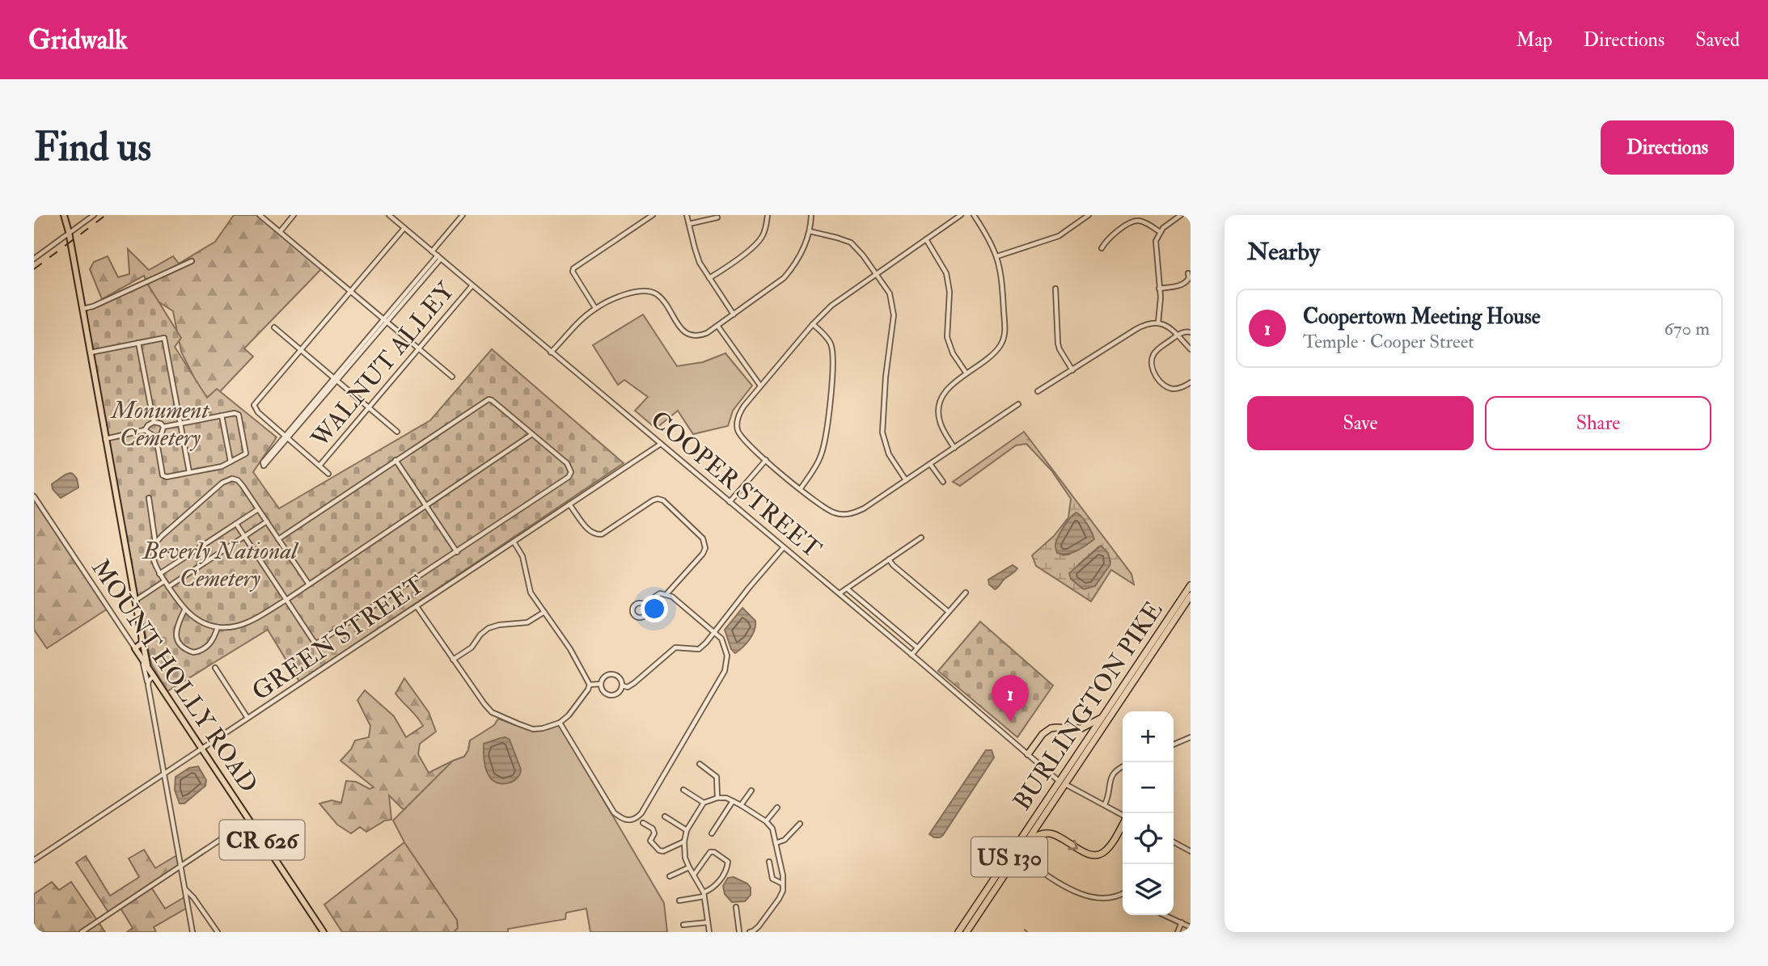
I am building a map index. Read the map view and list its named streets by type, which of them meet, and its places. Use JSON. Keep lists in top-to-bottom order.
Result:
{
  "streets": {
    "highway": ["BURLINGTON PIKE", "US 130"],
    "main road": ["MOUNT HOLLY ROAD", "CR 626"],
    "street": ["WALNUT ALLEY", "COOPER STREET", "GREEN STREET"]
  },
  "crossings": [
    ["WALNUT ALLEY", "COOPER STREET"],
    ["COOPER STREET", "GREEN STREET"],
    ["COOPER STREET", "BURLINGTON PIKE"],
    ["GREEN STREET", "MOUNT HOLLY ROAD"]
  ],
  "parks": ["Monument Cemetery", "Beverly National Cemetery"],
  "page": {
    "header": "Gridwalk",
    "nav": ["Map", "Directions", "Saved"],
    "buttons": [
      "Directions",
      ["Save", "Share"]
    ],
    "title": "Find us",
    "heading": "Nearby",
    "list": [
      {
        "mark": "1",
        "name": "Coopertown Meeting House",
        "note": "Temple · Cooper Street",
        "value": "670 m"
      }
    ],
    "pins": "1",
    "map_buttons": ["+", "−"]
  }
}
